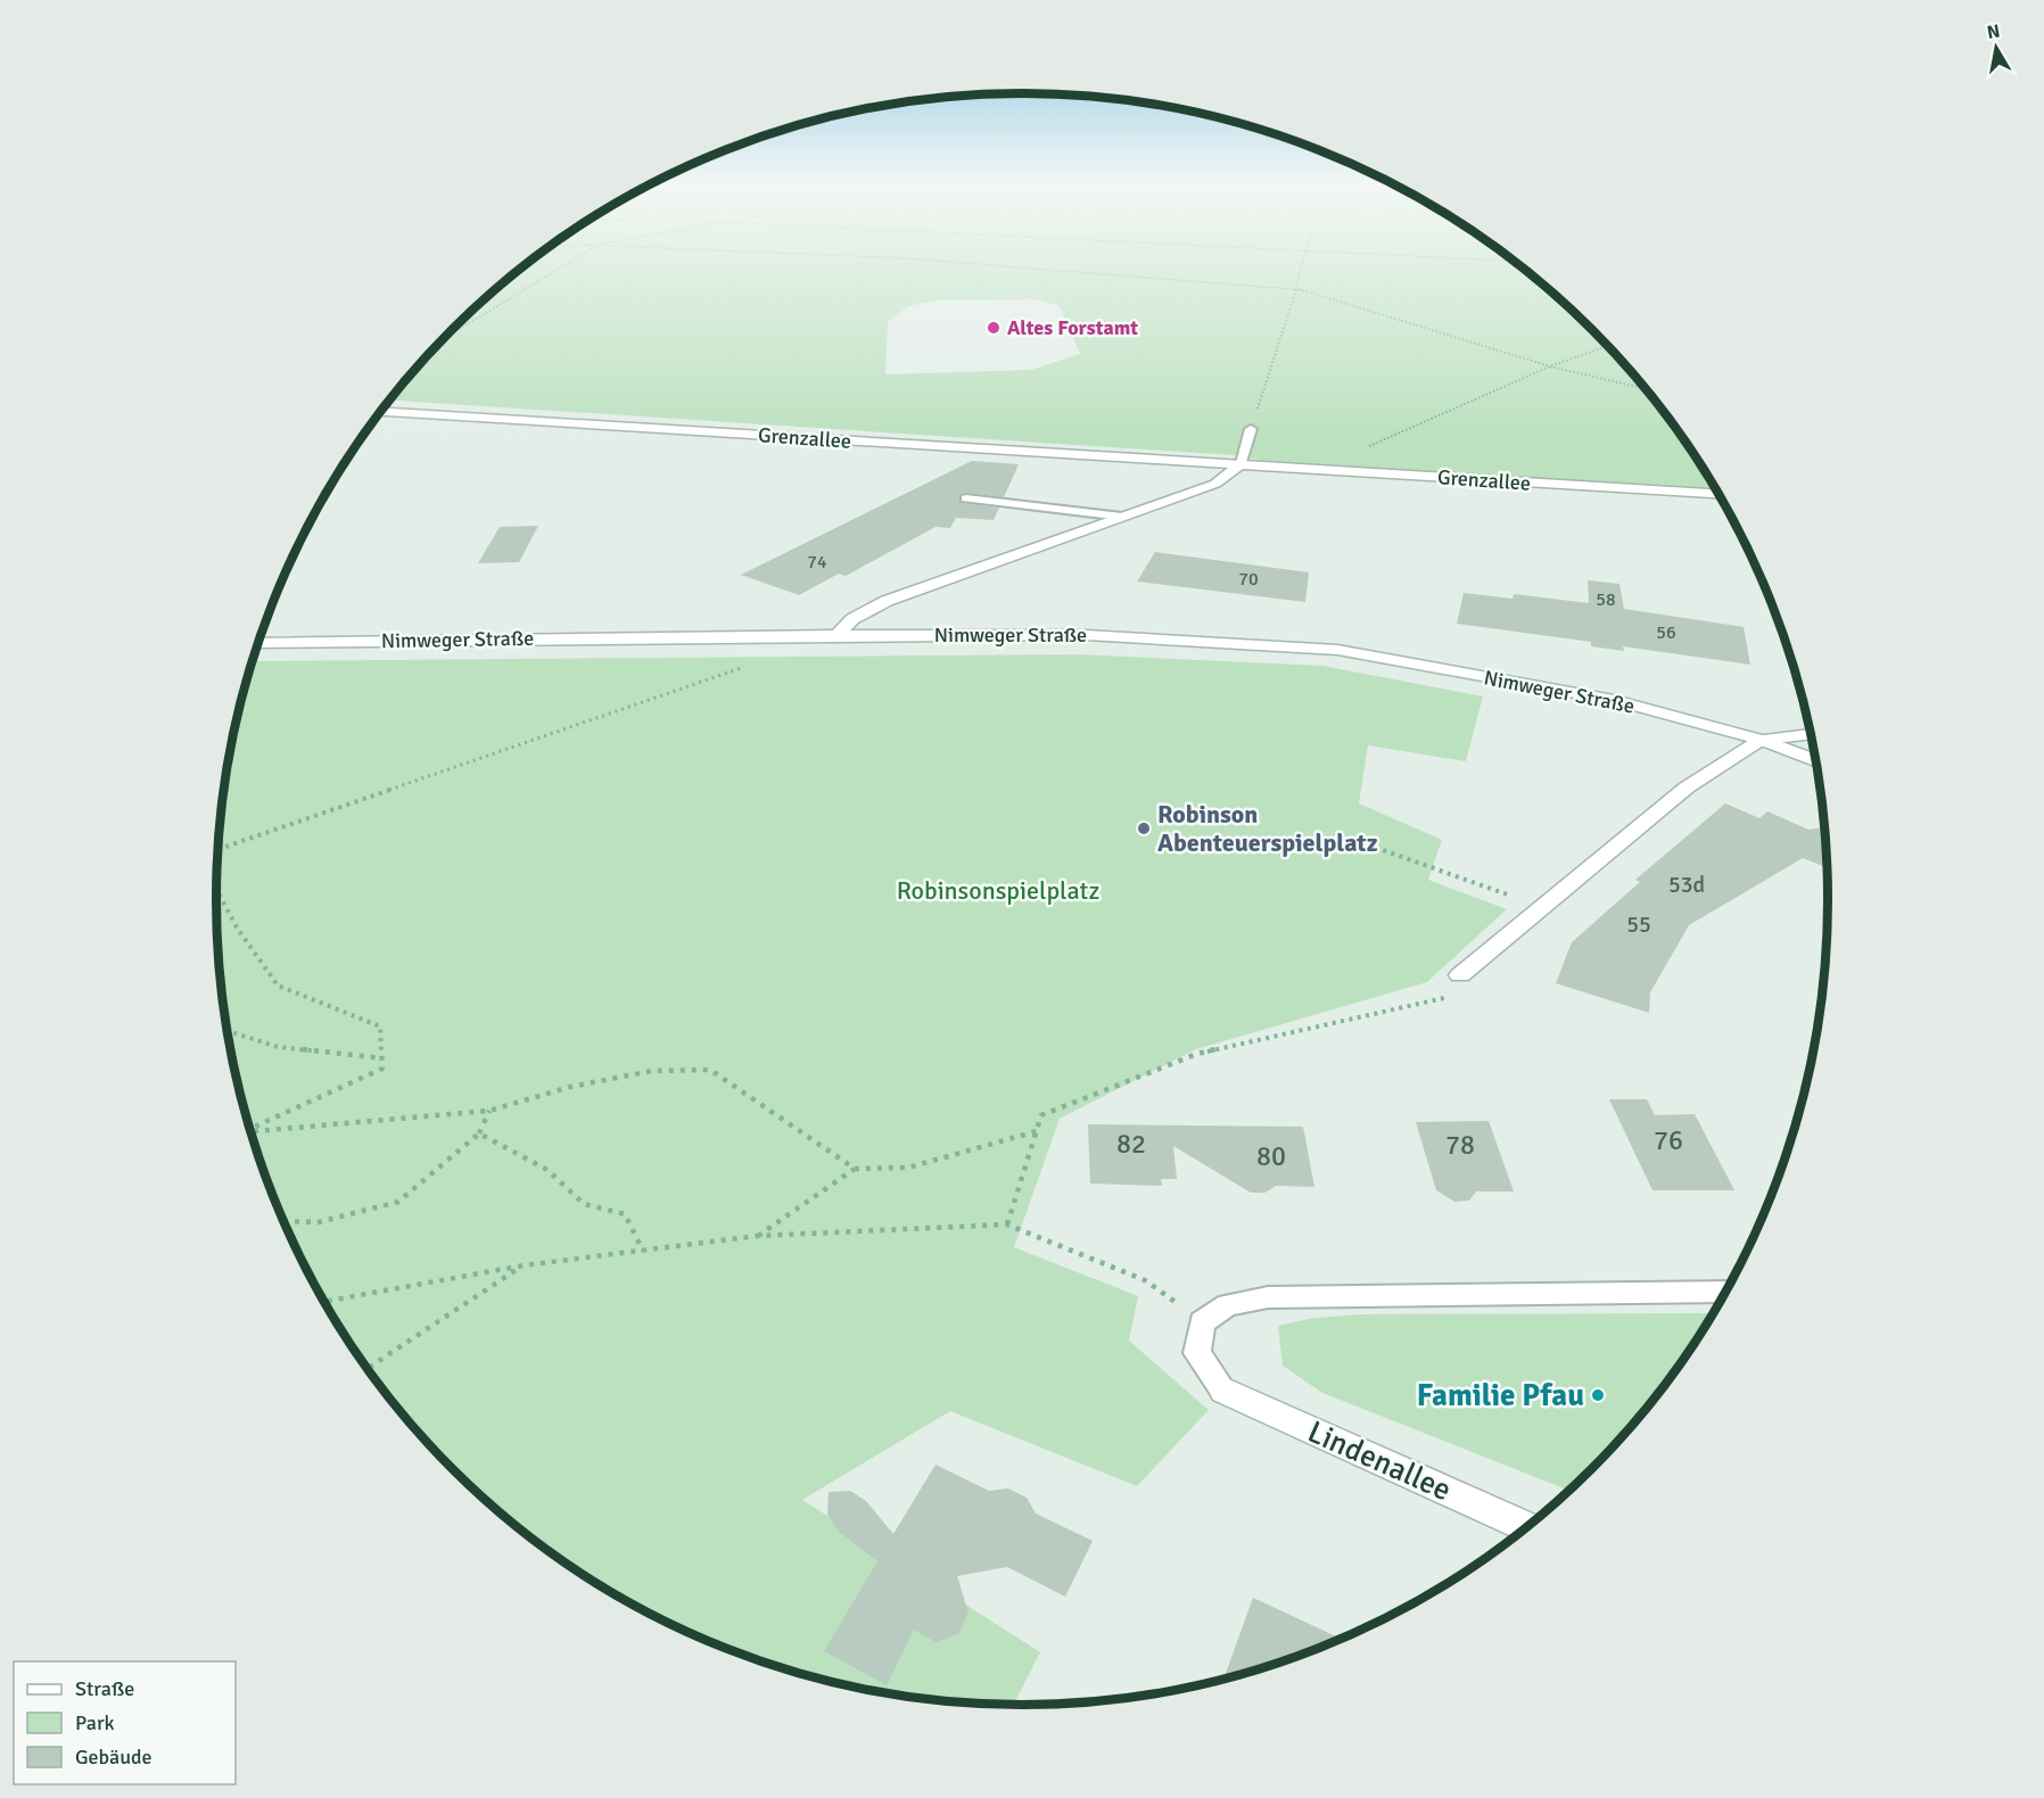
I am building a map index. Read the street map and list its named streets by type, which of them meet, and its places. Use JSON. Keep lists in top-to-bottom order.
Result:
{
  "streets": {
    "street": ["Grenzallee", "Nimweger Straße", "Lindenallee"]
  },
  "parks": ["Robinsonspielplatz"],
  "places": ["Altes Forstamt", "Robinson Abenteuerspielplatz", "Familie Pfau"],
  "house_numbers": [
    "74",
    "70",
    "58",
    "56",
    "53d",
    "55",
    "76",
    "82",
    "78",
    "80"
  ],
  "legend": ["Straße", "Park", "Gebäude"],
  "north": "top"
}
